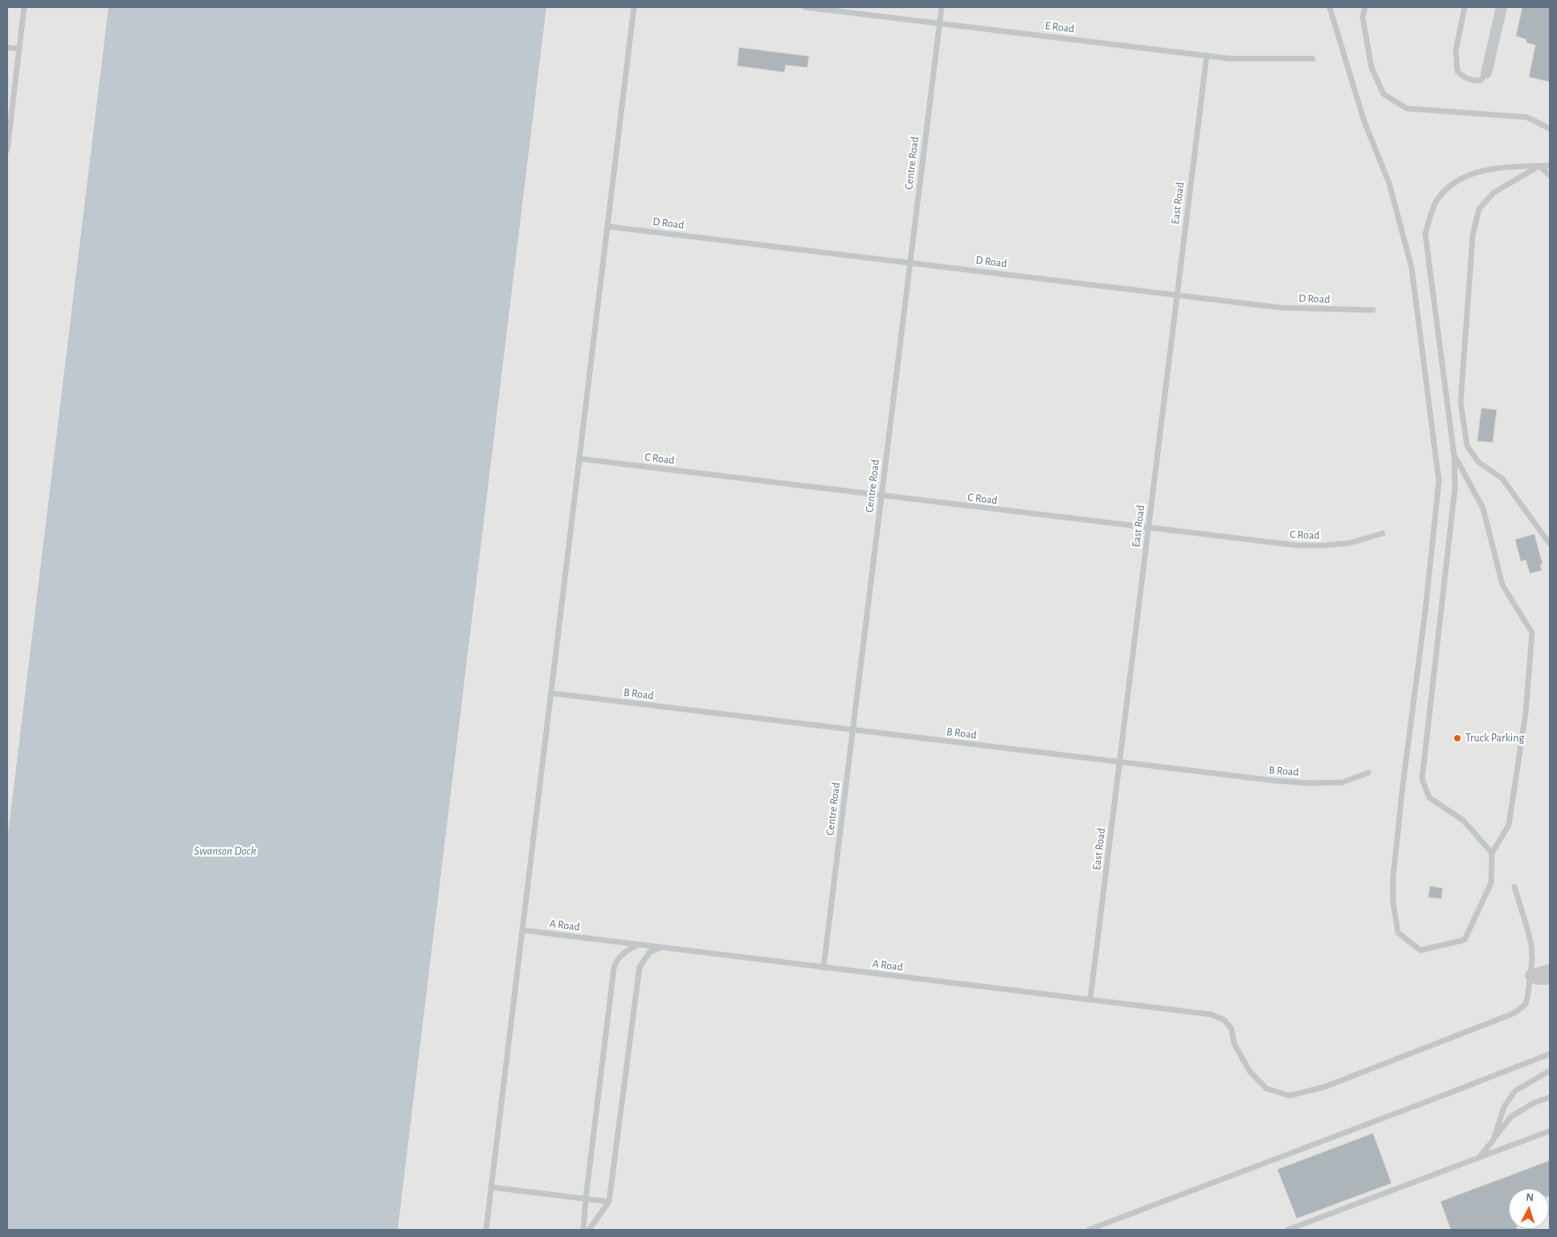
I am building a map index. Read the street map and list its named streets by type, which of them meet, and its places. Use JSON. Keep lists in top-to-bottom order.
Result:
{
  "streets": {
    "lane": [
      "E Road",
      "Centre Road",
      "East Road",
      "D Road",
      "C Road",
      "B Road",
      "A Road"
    ]
  },
  "crossings": [
    ["E Road", "Centre Road"],
    ["E Road", "East Road"],
    ["Centre Road", "D Road"],
    ["Centre Road", "C Road"],
    ["Centre Road", "B Road"],
    ["Centre Road", "A Road"],
    ["East Road", "D Road"],
    ["East Road", "C Road"],
    ["East Road", "B Road"],
    ["East Road", "A Road"]
  ],
  "water": ["Swanson Dock"],
  "places": ["Truck Parking"],
  "north": "top"
}
